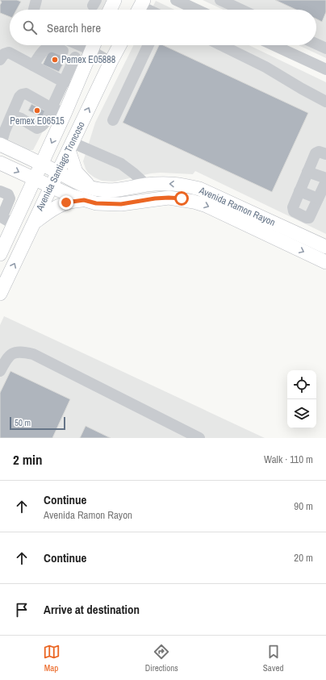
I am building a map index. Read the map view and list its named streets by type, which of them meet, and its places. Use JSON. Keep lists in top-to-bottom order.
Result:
{
  "streets": {
    "main road": ["Avenida Santiago Troncoso", "Avenida Ramon Rayon"]
  },
  "crossings": [
    ["Avenida Santiago Troncoso", "Avenida Ramon Rayon"]
  ],
  "places": ["Pemex E05888", "Pemex E06515"],
  "scale_bar": "50 m",
  "page": {
    "search": "Search here",
    "scale": "50 m",
    "heading": ["2 min", "Walk · 110 m"],
    "list": [
      ["Continue", "Avenida Ramon Rayon", "90 m"],
      ["Continue", "20 m"],
      "Arrive at destination"
    ],
    "nav": ["Map", "Directions", "Saved"]
  }
}
